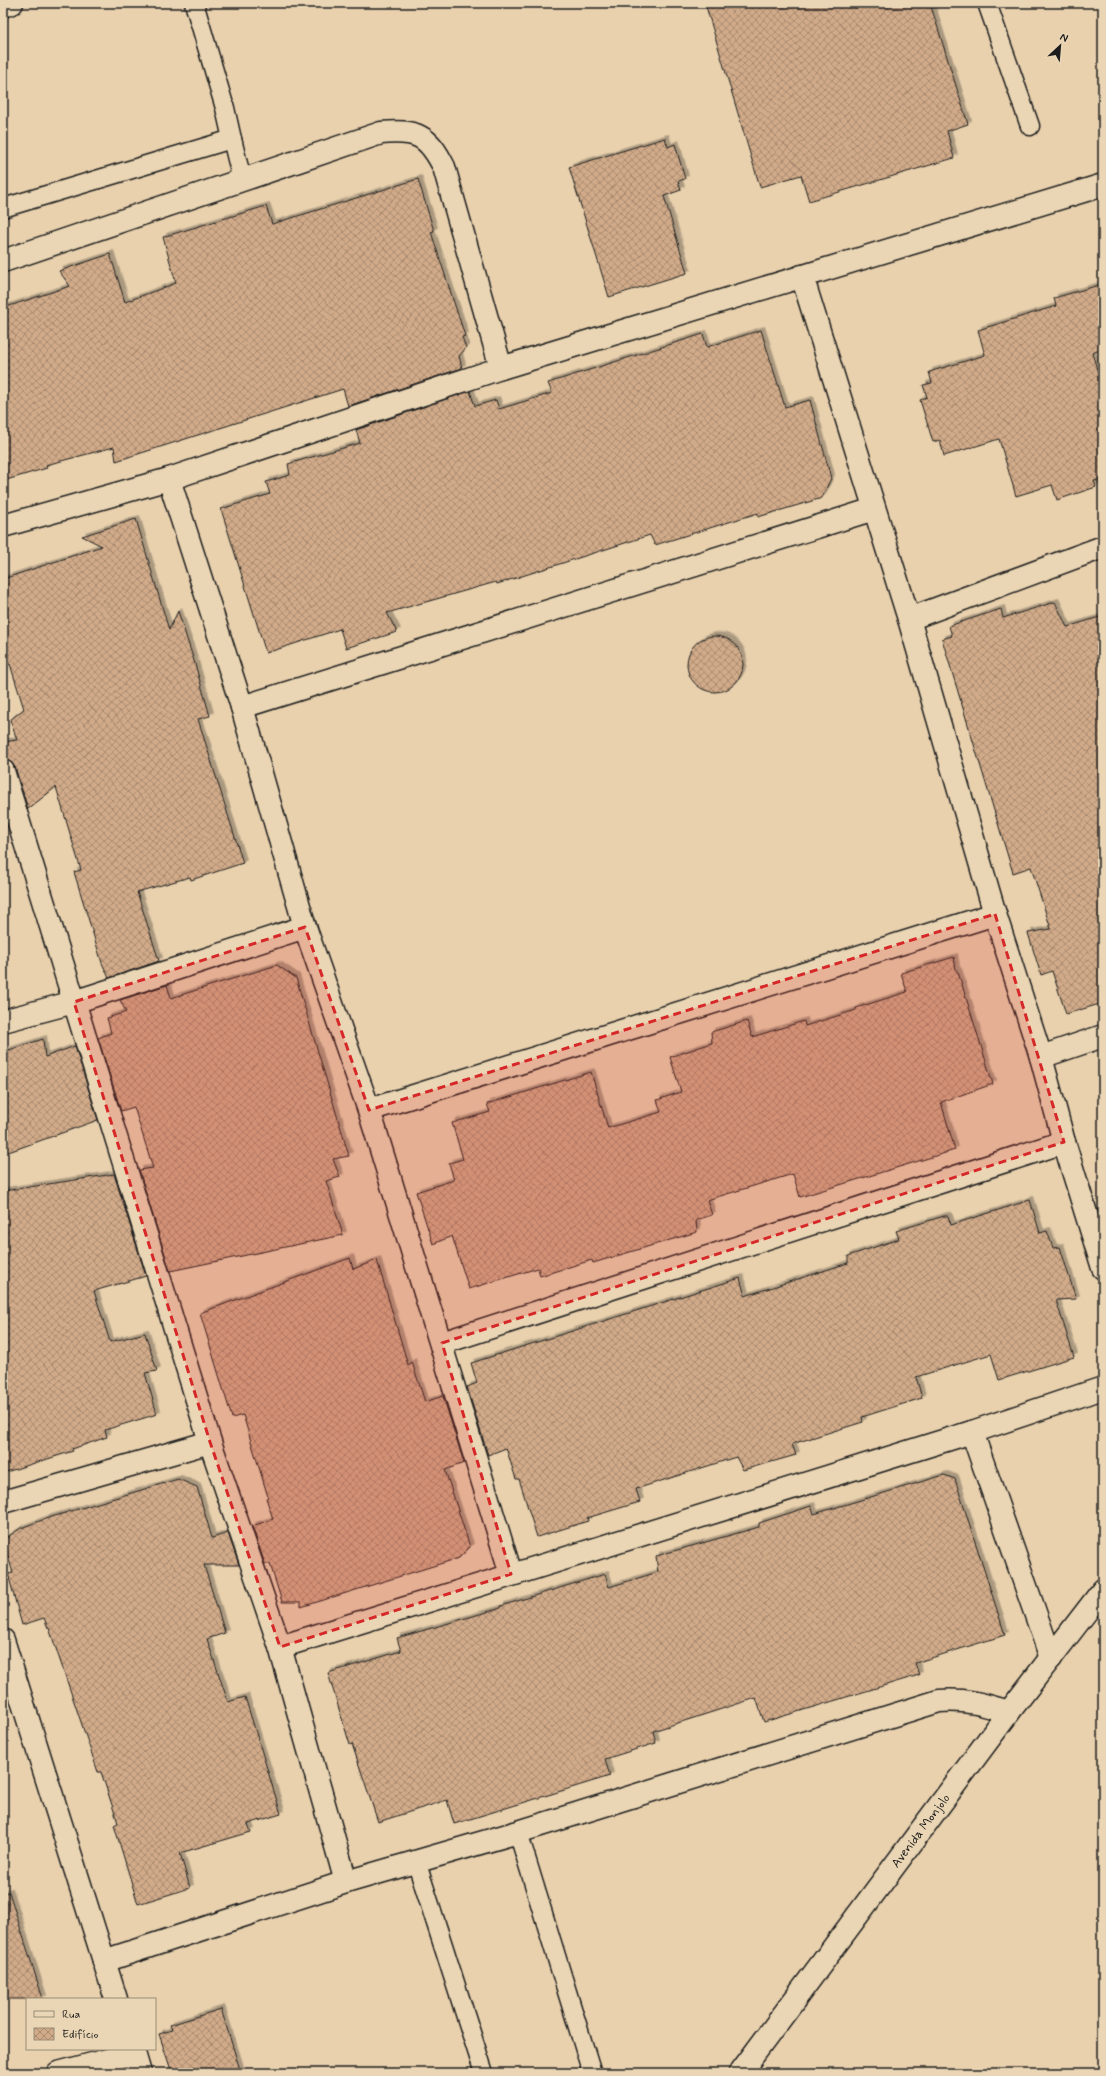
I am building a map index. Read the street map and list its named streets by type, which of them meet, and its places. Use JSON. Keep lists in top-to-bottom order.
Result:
{
  "streets": {
    "street": ["Avenida Monjolo"]
  },
  "legend": ["Rua", "Edifício"],
  "north": "top right"
}
